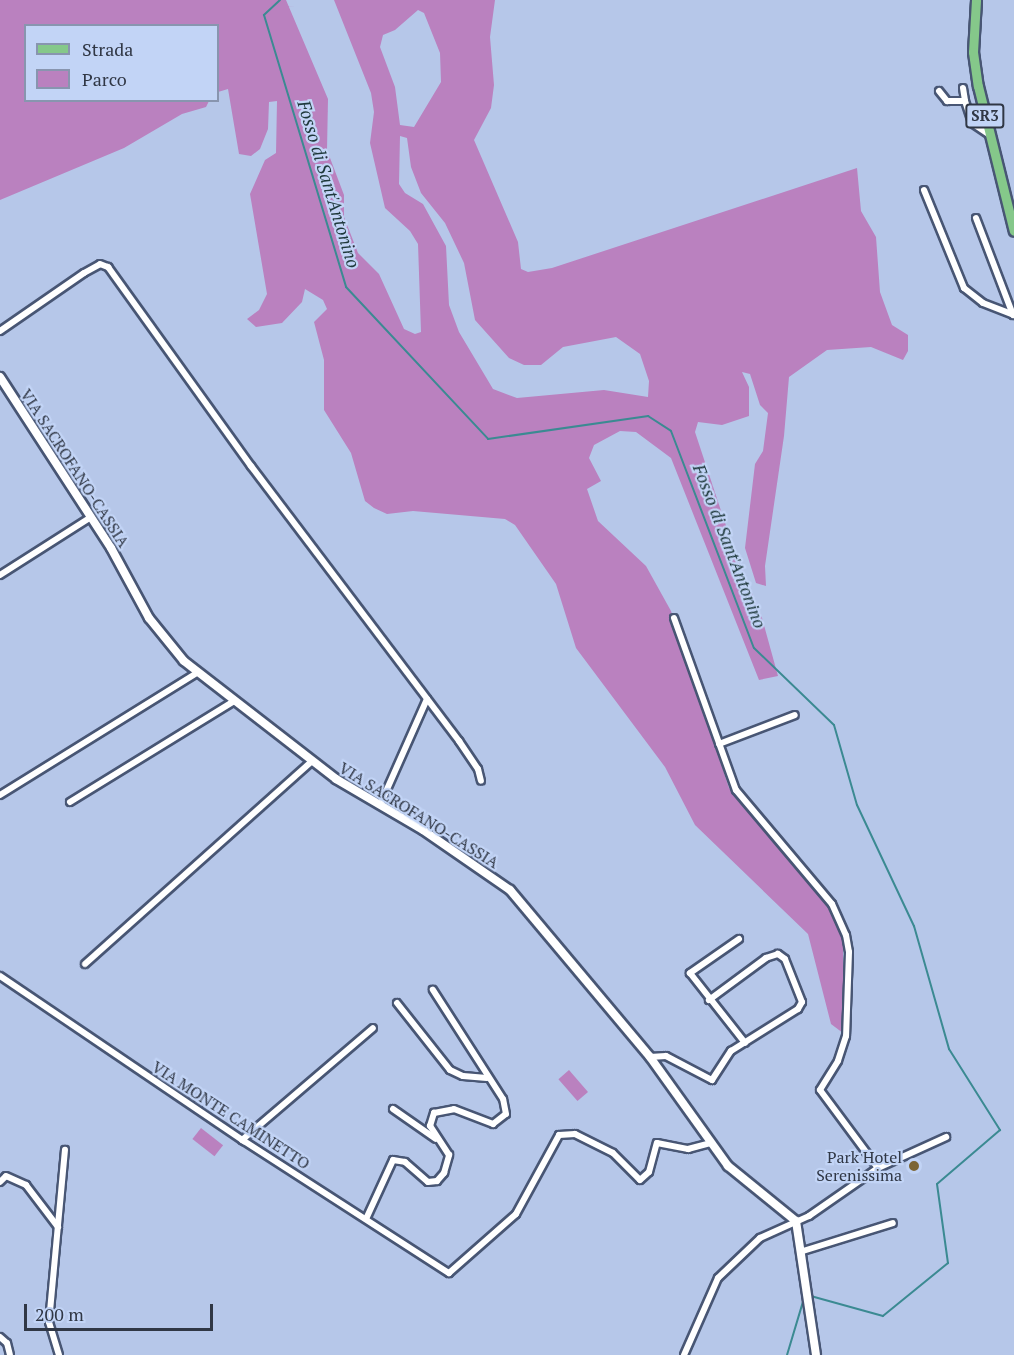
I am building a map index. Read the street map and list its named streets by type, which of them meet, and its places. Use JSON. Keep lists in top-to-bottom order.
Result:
{
  "streets": {
    "main road": ["SR3"],
    "street": ["VIA SACROFANO-CASSIA", "VIA MONTE CAMINETTO"]
  },
  "crossings": [
    ["VIA SACROFANO-CASSIA", "VIA MONTE CAMINETTO"]
  ],
  "water": ["Fosso di Sant'Antonino"],
  "places": ["Park Hotel Serenissima"],
  "legend": ["Strada", "Parco"],
  "scale_bar": "200 m"
}
